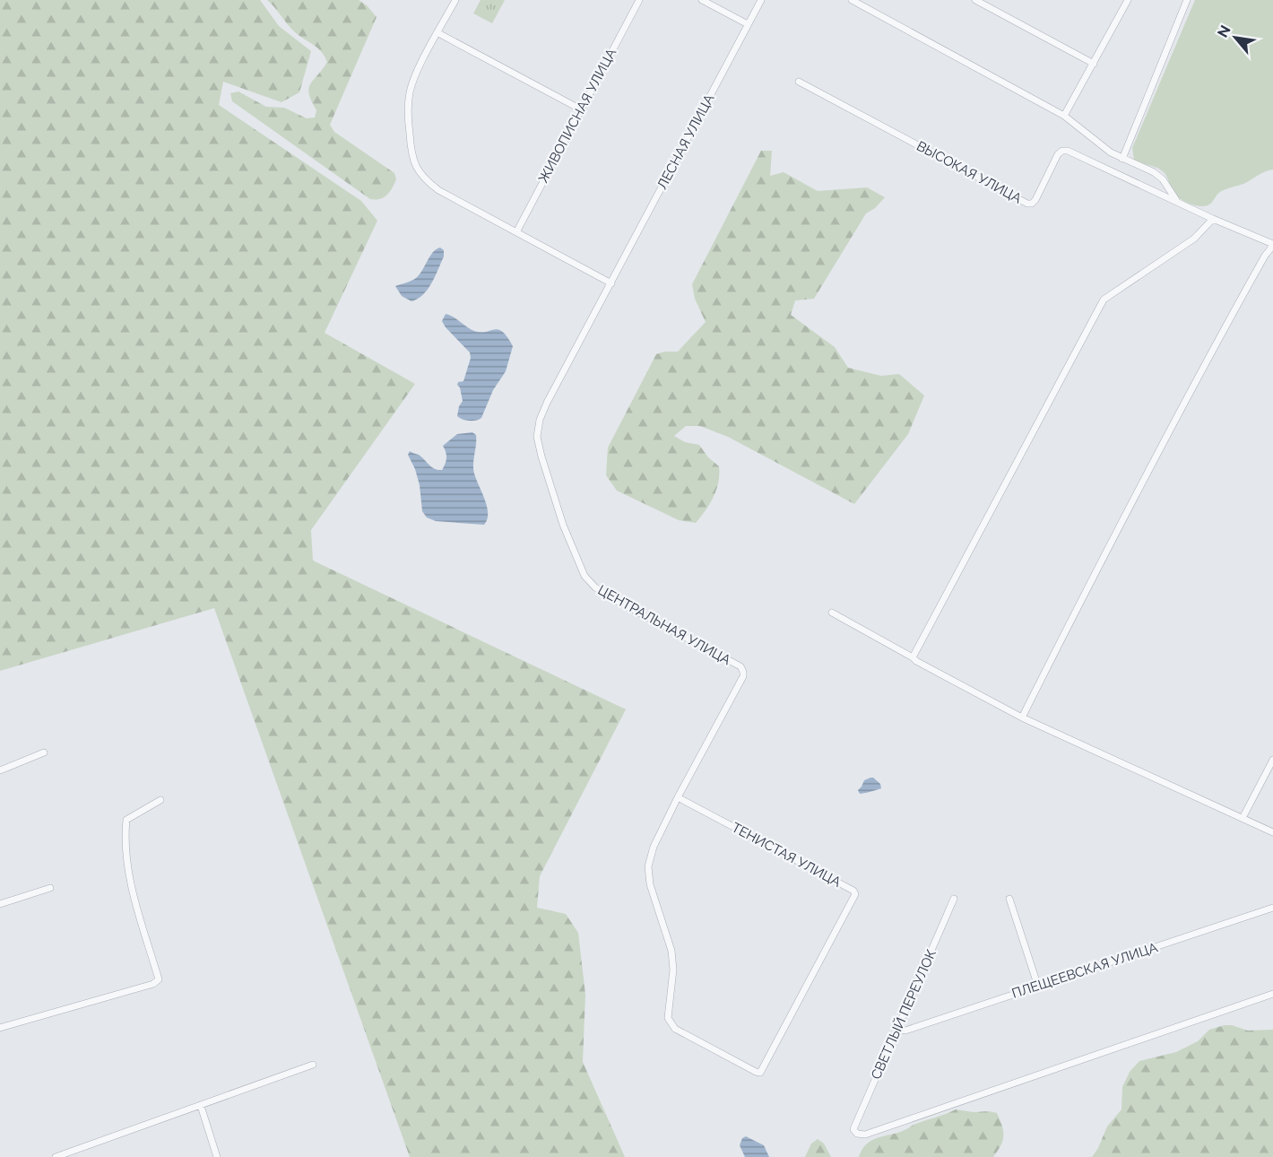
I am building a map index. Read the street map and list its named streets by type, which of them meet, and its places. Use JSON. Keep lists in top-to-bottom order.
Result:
{
  "streets": {
    "street": [
      "ЖИВОПИСНАЯ УЛИЦА",
      "ЛЕСНАЯ УЛИЦА",
      "ВЫСОКАЯ УЛИЦА",
      "ЦЕНТРАЛЬНАЯ УЛИЦА",
      "ТЕНИСТАЯ УЛИЦА",
      "ПЛЕЩЕЕВСКАЯ УЛИЦА",
      "СВЕТЛЫЙ ПЕРЕУЛОК"
    ]
  },
  "crossings": [
    ["ЛЕСНАЯ УЛИЦА", "ЦЕНТРАЛЬНАЯ УЛИЦА"],
    ["ЦЕНТРАЛЬНАЯ УЛИЦА", "ТЕНИСТАЯ УЛИЦА"],
    ["ПЛЕЩЕЕВСКАЯ УЛИЦА", "СВЕТЛЫЙ ПЕРЕУЛОК"]
  ],
  "north": "top left"
}
